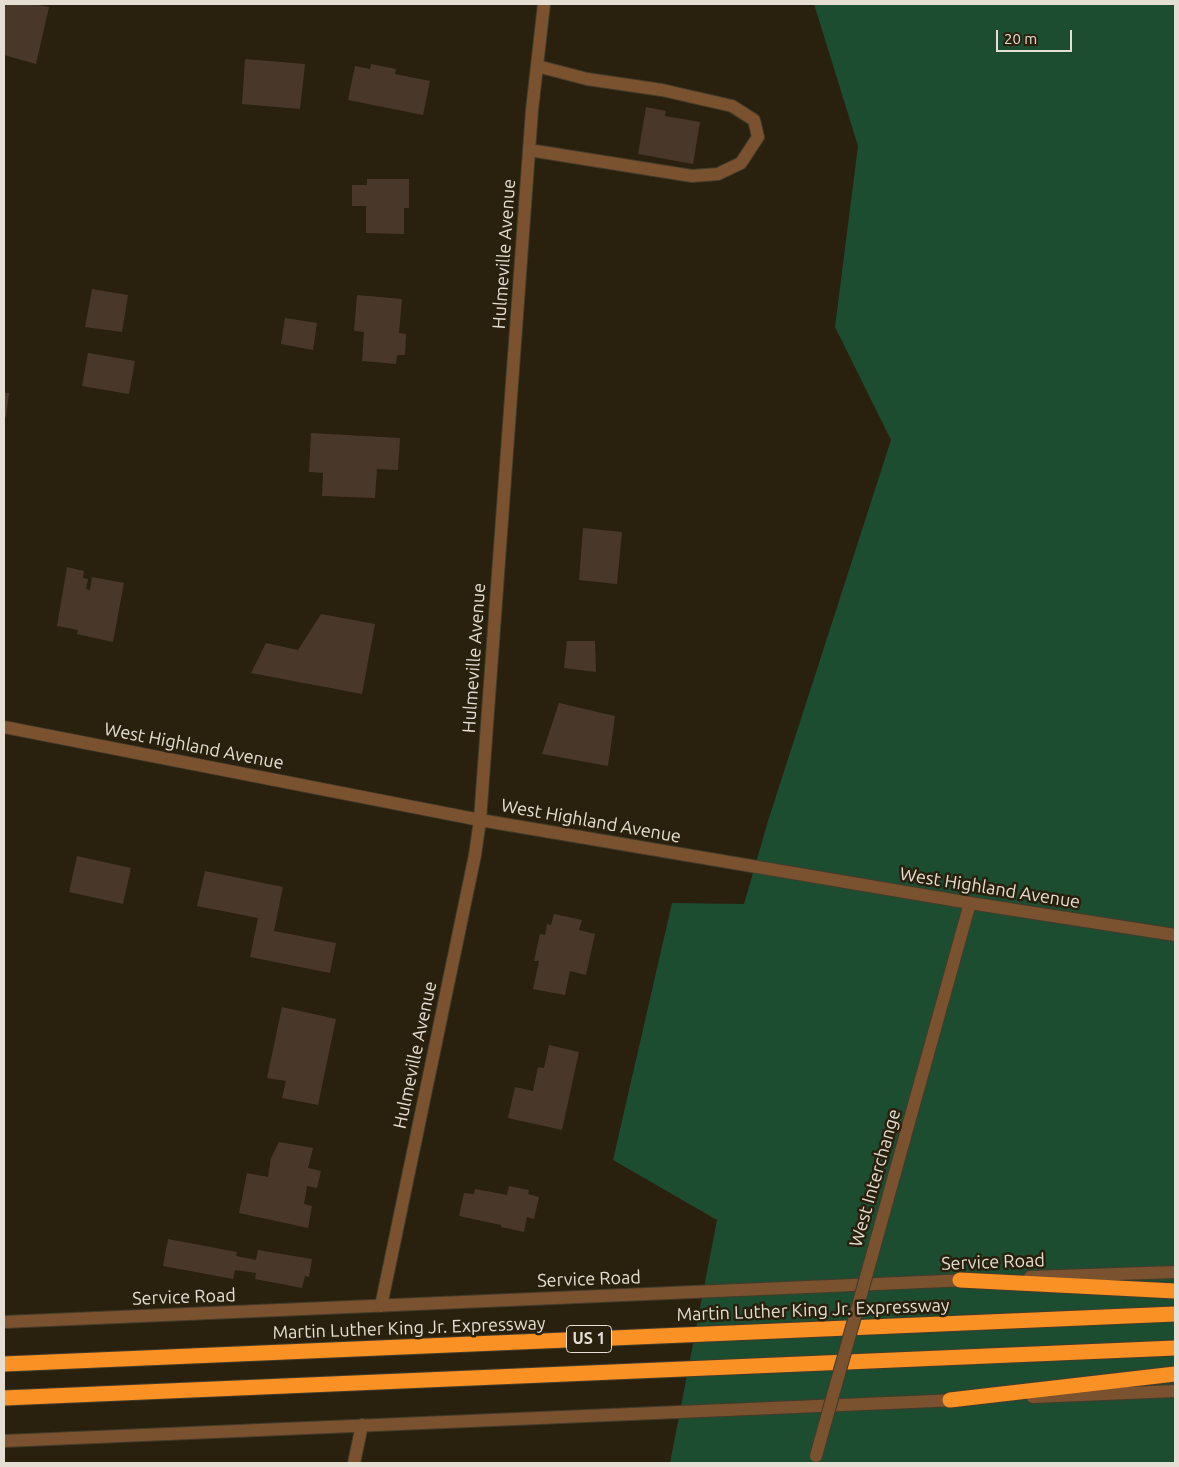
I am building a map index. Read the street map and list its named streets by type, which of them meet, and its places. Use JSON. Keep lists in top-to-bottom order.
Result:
{
  "streets": {
    "highway": ["Martin Luther King Jr. Expressway", "US 1"],
    "street": [
      "Hulmeville Avenue",
      "West Highland Avenue",
      "West Interchange",
      "Service Road"
    ]
  },
  "crossings": [
    ["Hulmeville Avenue", "West Highland Avenue"],
    ["Hulmeville Avenue", "Service Road"],
    ["West Highland Avenue", "West Interchange"]
  ],
  "scale_bar": "20 m"
}
